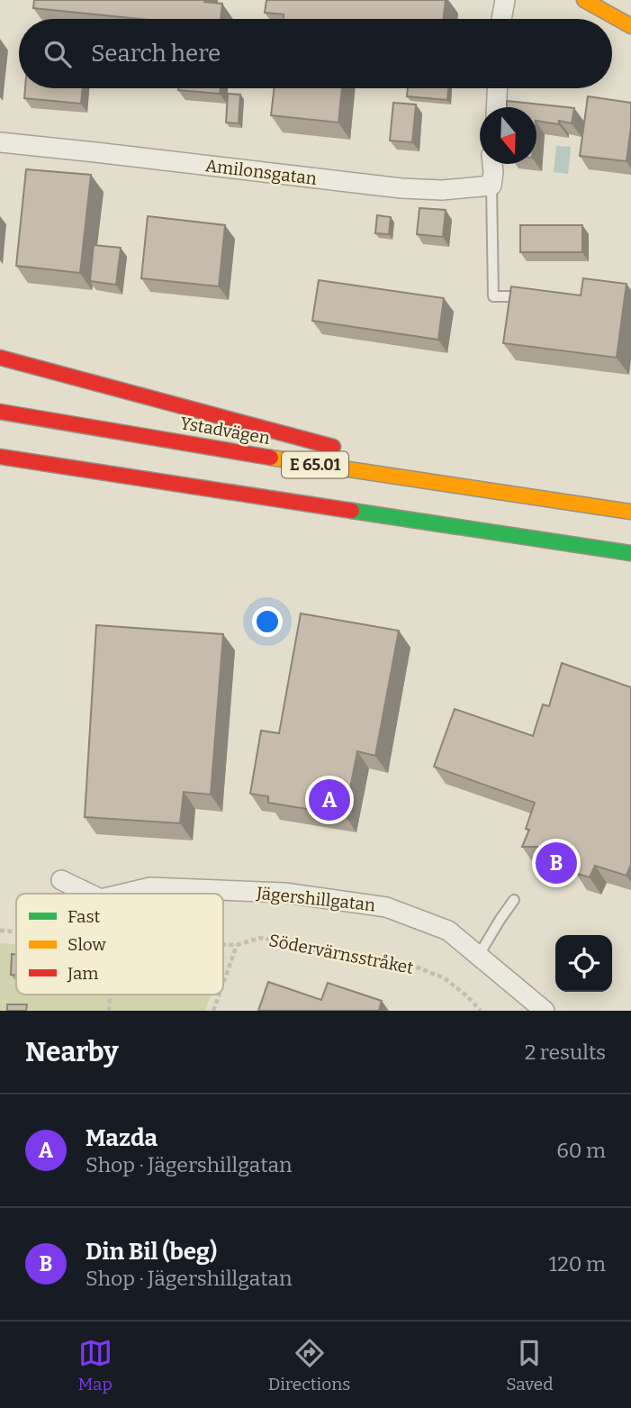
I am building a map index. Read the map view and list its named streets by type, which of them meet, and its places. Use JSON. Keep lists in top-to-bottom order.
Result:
{
  "streets": {
    "main road": ["Ystadvägen", "E 65.01"],
    "street": ["Amilonsgatan", "Jägershillgatan"],
    "path": ["Södervärnsstråket"]
  },
  "legend": ["Fast", "Slow", "Jam"],
  "north": "bottom",
  "page": {
    "search": "Search here",
    "pins": ["A", "B"],
    "heading": ["Nearby", "2 results"],
    "list": [
      {
        "mark": "A",
        "name": "Mazda",
        "note": "Shop · Jägershillgatan",
        "value": "60 m"
      },
      {
        "mark": "B",
        "name": "Din Bil (beg)",
        "note": "Shop · Jägershillgatan",
        "value": "120 m"
      }
    ],
    "nav": ["Map", "Directions", "Saved"]
  }
}
